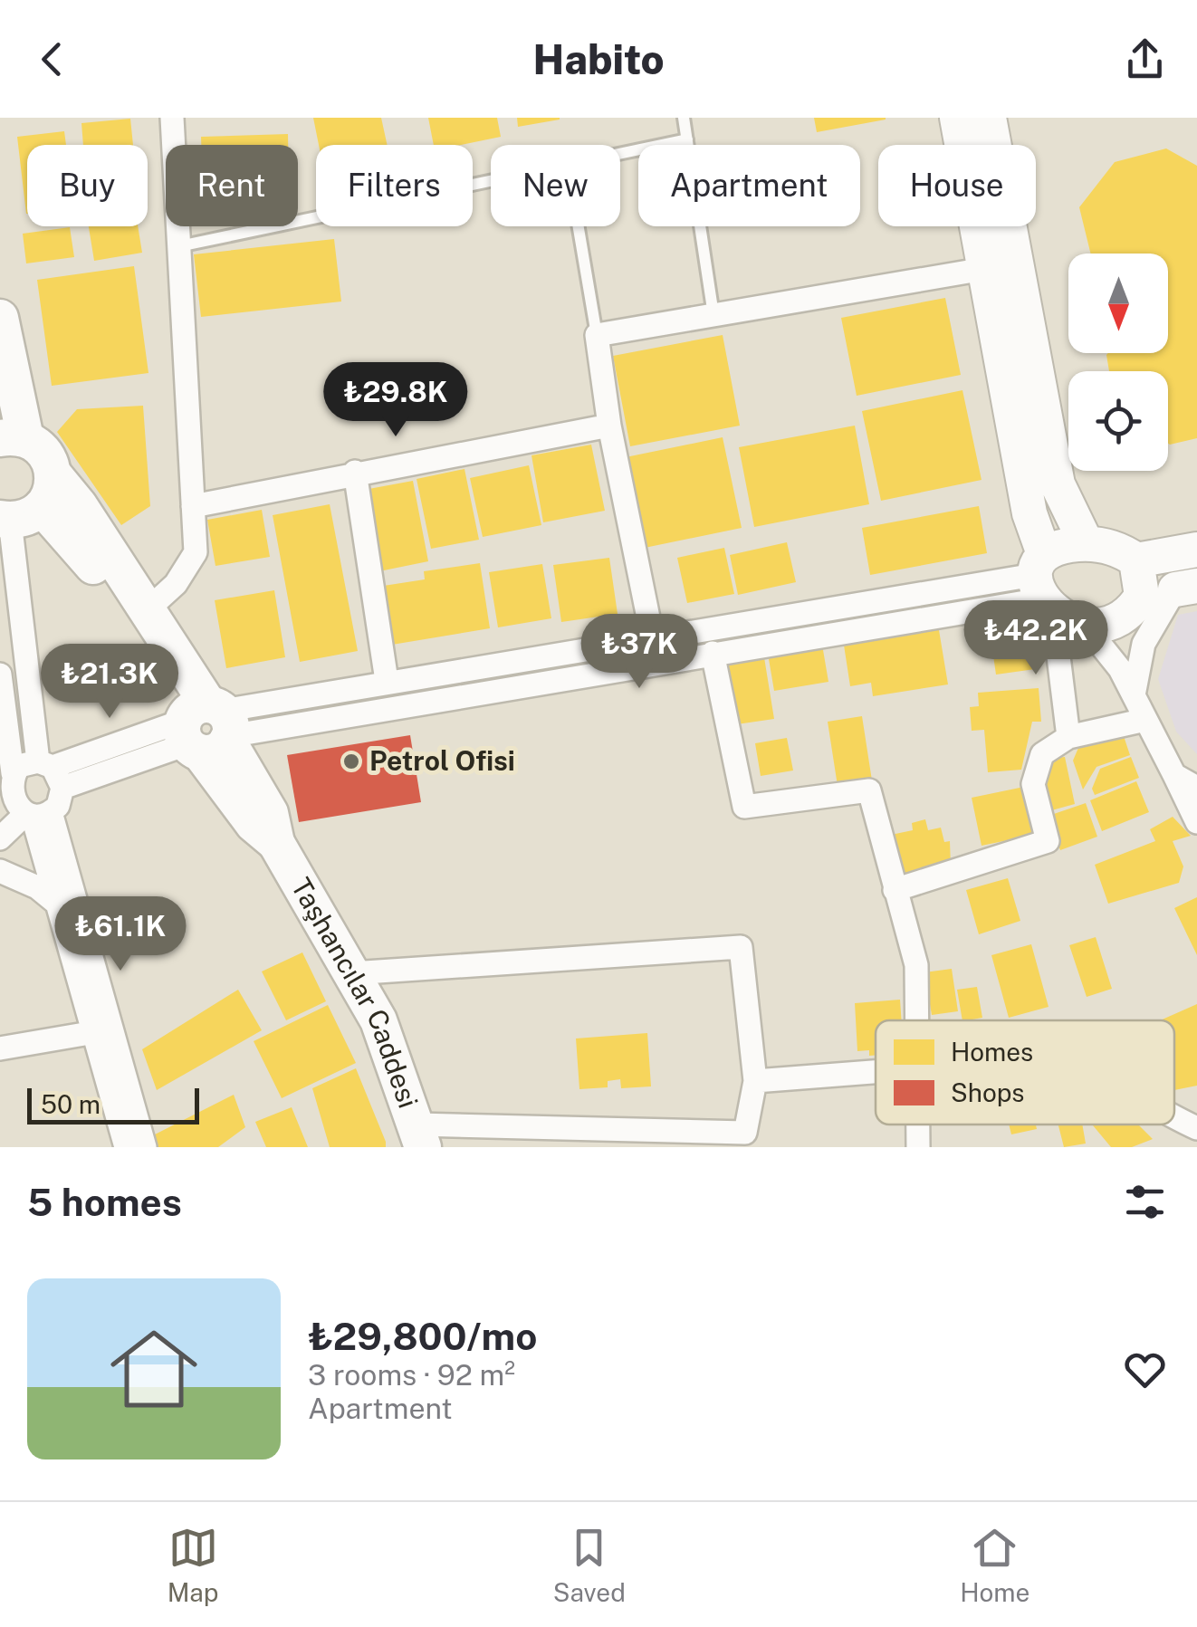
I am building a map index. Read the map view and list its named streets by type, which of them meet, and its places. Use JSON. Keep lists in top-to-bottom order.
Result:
{
  "streets": {
    "main road": ["Taşhancılar Caddesi"]
  },
  "places": ["Petrol Ofisi"],
  "legend": ["Homes", "Shops"],
  "scale_bar": "50 m",
  "north": "bottom",
  "page": {
    "header": "Habito",
    "chip": [
      "Buy",
      "Rent",
      "Filters",
      "New",
      "Apartment",
      "House"
    ],
    "price": [
      "₺29.8K",
      "₺42.2K",
      "₺37K",
      "₺21.3K",
      "₺61.1K"
    ],
    "scale": "50 m",
    "heading": "5 homes",
    "list": [
      {
        "name": "₺29,800/mo",
        "note": "3 rooms · 92 m² · Apartment"
      }
    ],
    "tabs": ["Map", "Saved", "Home"]
  }
}
